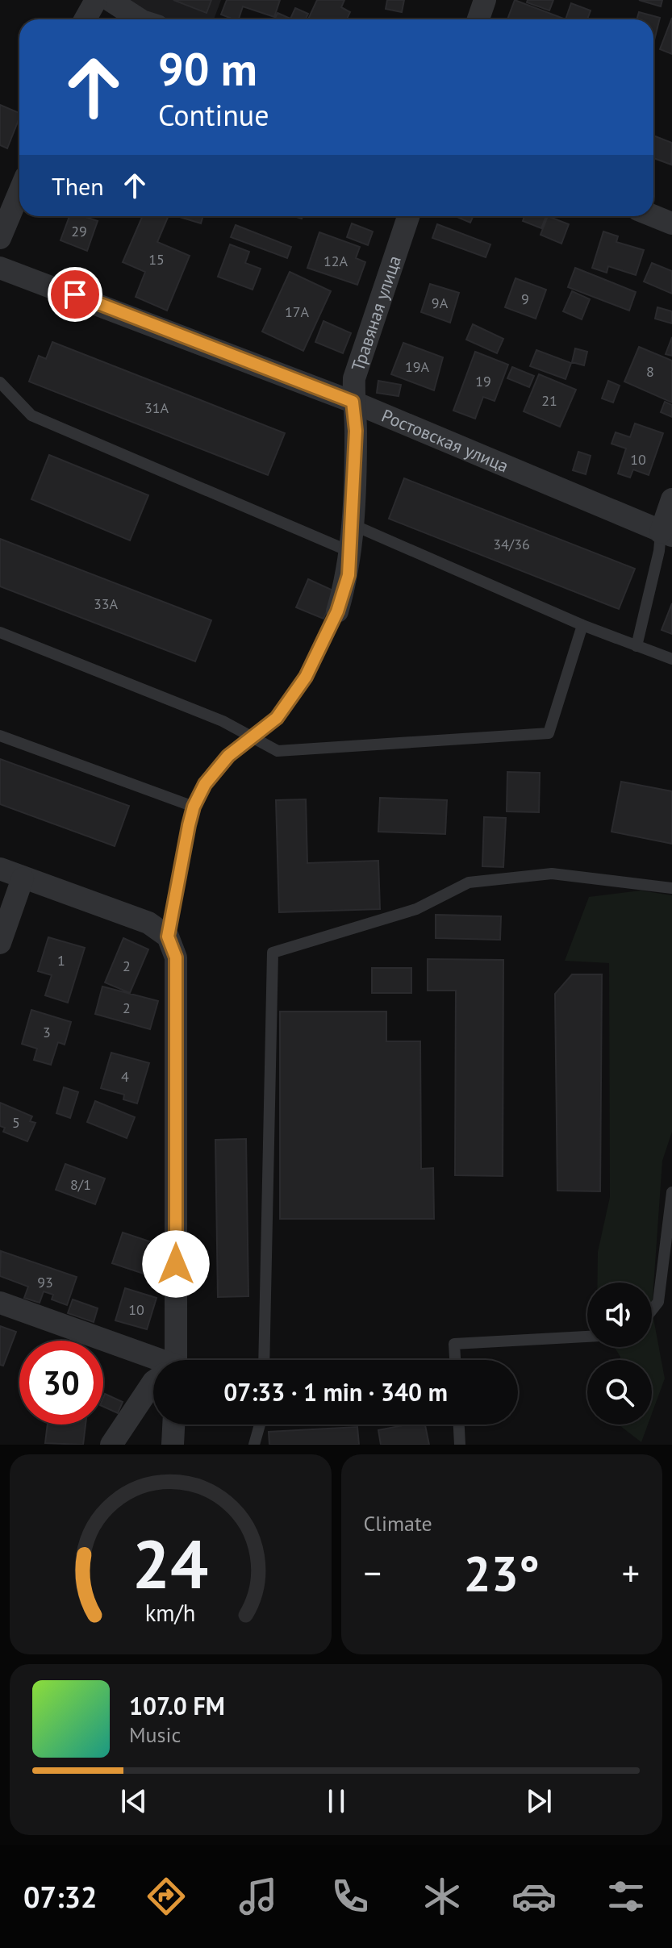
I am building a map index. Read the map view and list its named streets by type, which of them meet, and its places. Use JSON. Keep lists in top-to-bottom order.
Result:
{
  "streets": {
    "street": ["Травяная улица", "Ростовская улица"]
  },
  "crossings": [
    ["Травяная улица", "Ростовская улица"]
  ],
  "house_numbers": [
    "29",
    "15",
    "12А",
    "9",
    "9А",
    "17А",
    "19А",
    "8",
    "19",
    "21",
    "31А",
    "10",
    "34/36",
    "33А",
    "1",
    "2",
    "2",
    "3",
    "4",
    "5",
    "8/1",
    "93",
    "10"
  ],
  "page": {
    "turn": ["90 m", "Continue"],
    "then": "Then",
    "limit": "30",
    "trip": "07:33 · 1 min · 340 m",
    "tile": "Climate",
    "heat": ["−", "23°", "+"],
    "song": ["107.0 FM", "Music"],
    "tabs": "07:32",
    "gauge": ["24", "km/h"]
  }
}
